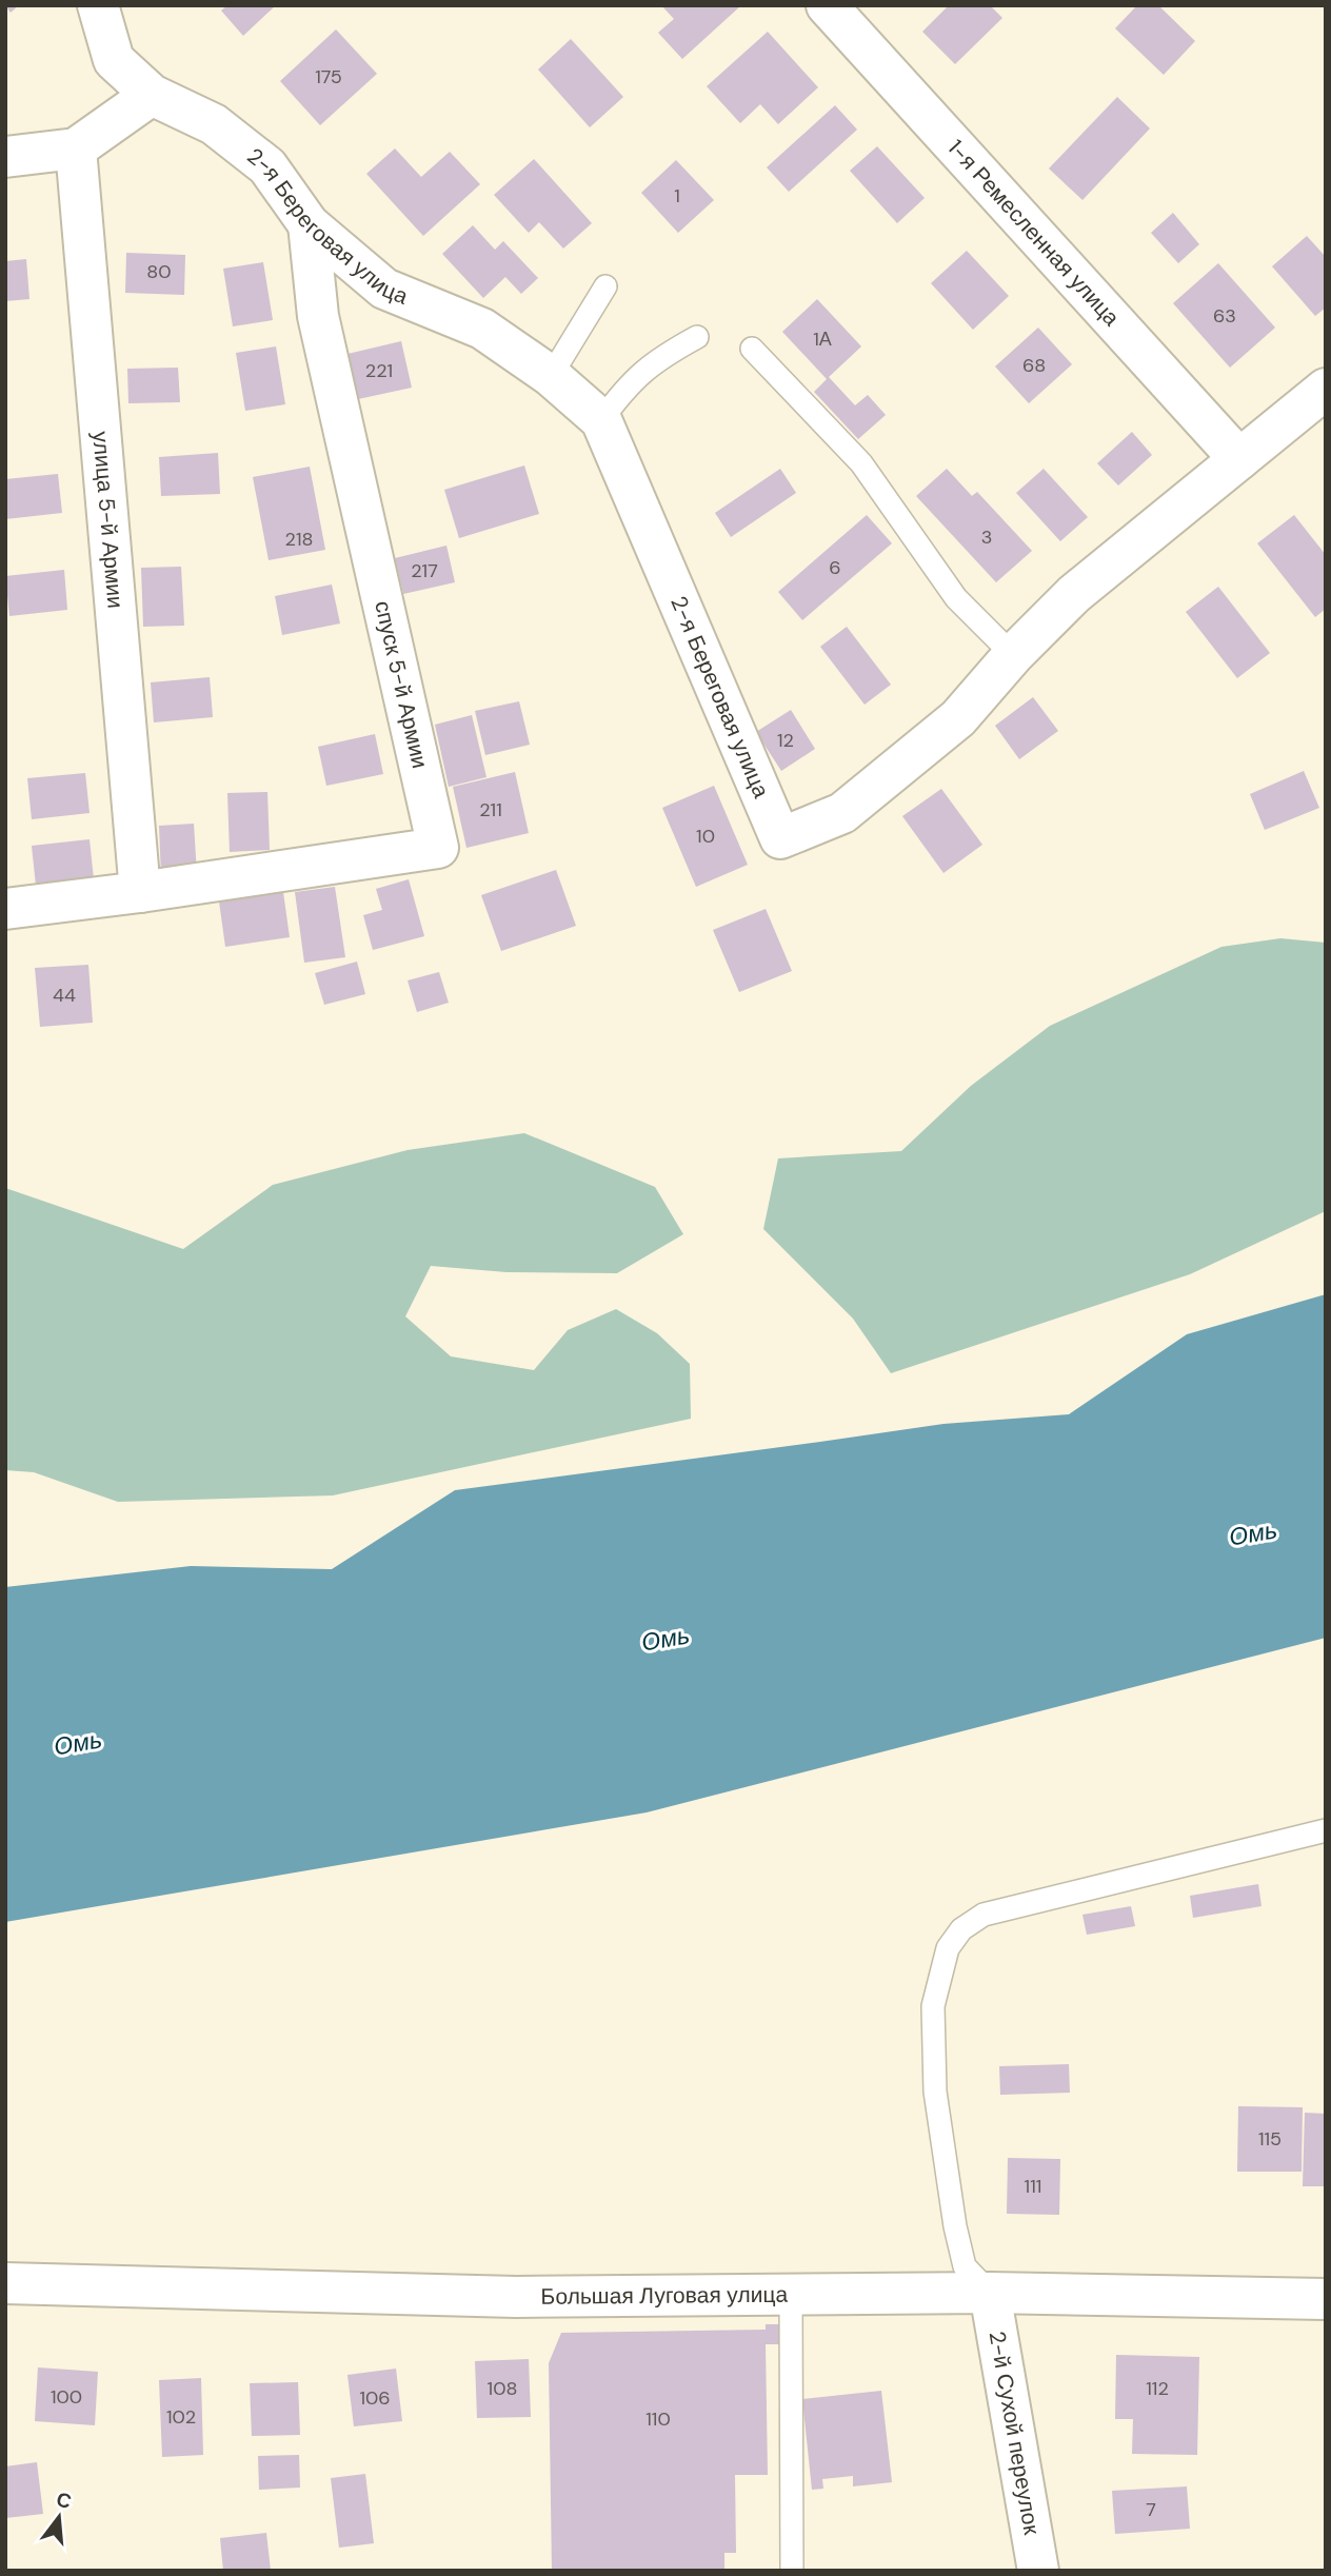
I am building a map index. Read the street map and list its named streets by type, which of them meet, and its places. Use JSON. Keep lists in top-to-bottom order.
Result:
{
  "streets": {
    "street": [
      "2-я Береговая улица",
      "1-я Ремесленная улица",
      "улица 5-й Армии",
      "спуск 5-й Армии",
      "Большая Луговая улица",
      "2-й Сухой переулок"
    ]
  },
  "crossings": [
    ["2-я Береговая улица", "1-я Ремесленная улица"],
    ["2-я Береговая улица", "спуск 5-й Армии"],
    ["улица 5-й Армии", "спуск 5-й Армии"],
    ["Большая Луговая улица", "2-й Сухой переулок"]
  ],
  "water": ["Омь"],
  "house_numbers": [
    "175",
    "1",
    "80",
    "63",
    "1А",
    "68",
    "221",
    "3",
    "218",
    "6",
    "217",
    "12",
    "211",
    "10",
    "44",
    "115",
    "111",
    "108",
    "112",
    "100",
    "106",
    "102",
    "110",
    "7"
  ],
  "north": "top"
}
